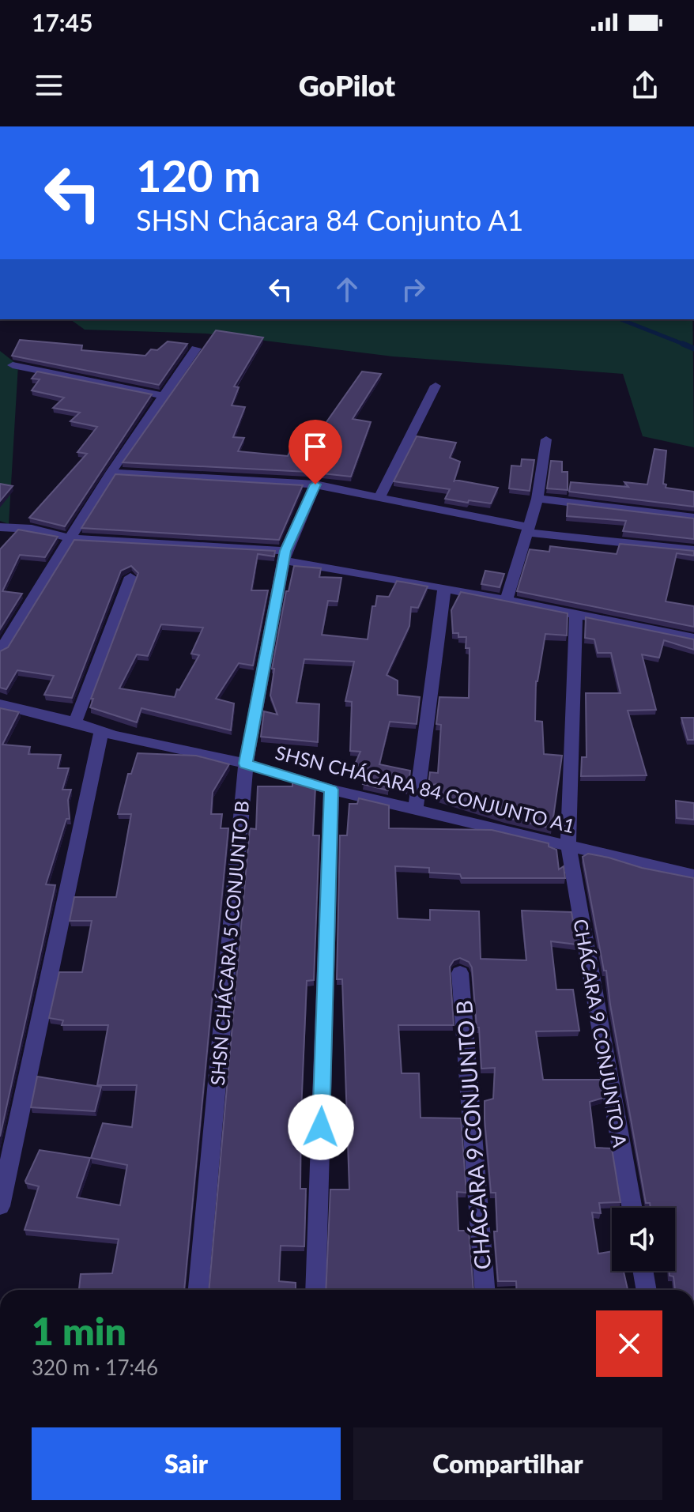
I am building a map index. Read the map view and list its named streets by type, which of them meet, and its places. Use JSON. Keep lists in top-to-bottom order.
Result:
{
  "streets": {
    "street": [
      "SHSN CHÁCARA 84 CONJUNTO A1",
      "SHSN CHÁCARA 5 CONJUNTO B",
      "CHÁCARA 9 CONJUNTO A",
      "CHÁCARA 9 CONJUNTO B"
    ]
  },
  "crossings": [
    ["SHSN CHÁCARA 84 CONJUNTO A1", "SHSN CHÁCARA 5 CONJUNTO B"],
    ["SHSN CHÁCARA 84 CONJUNTO A1", "CHÁCARA 9 CONJUNTO A"]
  ],
  "page": {
    "status": "17:45",
    "header": "GoPilot",
    "turn": ["120 m", "SHSN Chácara 84 Conjunto A1"],
    "heading": ["1 min", "320 m · 17:46"],
    "buttons": ["Sair", "Compartilhar"]
  }
}
